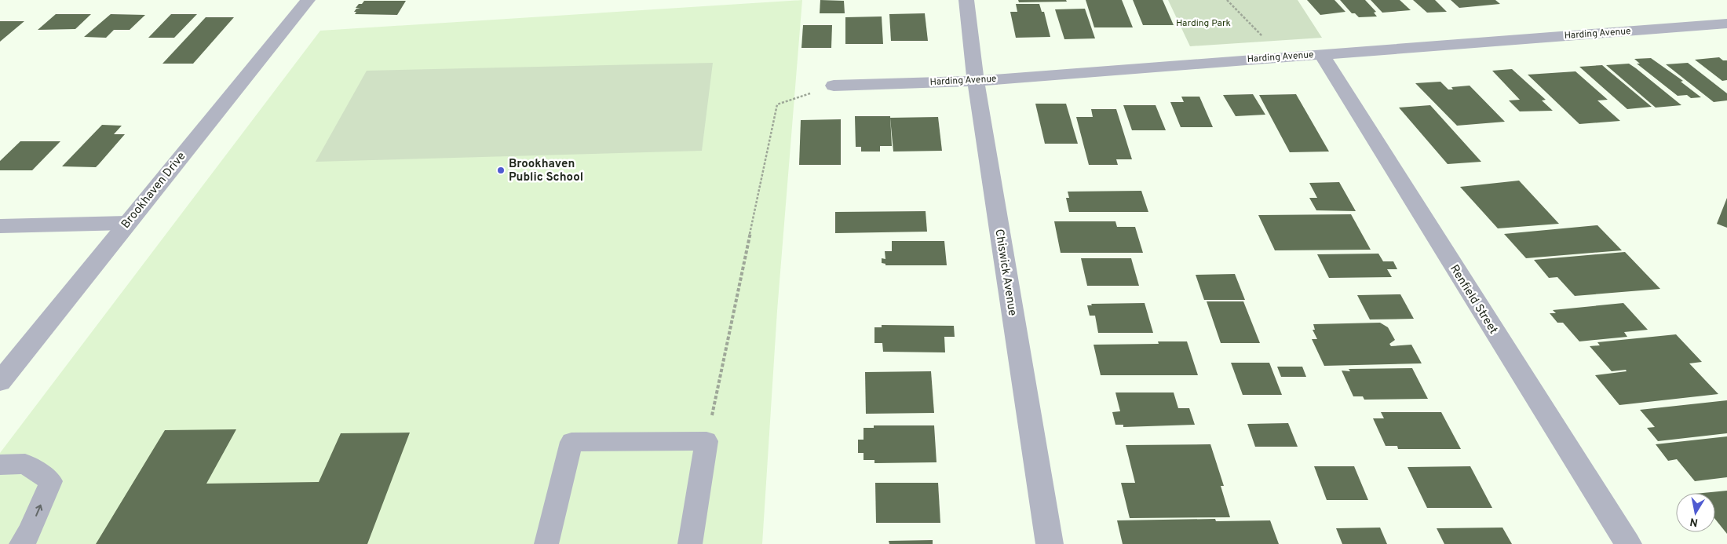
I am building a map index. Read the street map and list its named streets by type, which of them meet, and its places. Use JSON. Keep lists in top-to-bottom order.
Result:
{
  "streets": {
    "street": [
      "Harding Avenue",
      "Brookhaven Drive",
      "Chiswick Avenue",
      "Renfield Street"
    ]
  },
  "crossings": [
    ["Harding Avenue", "Chiswick Avenue"],
    ["Harding Avenue", "Renfield Street"]
  ],
  "parks": ["Harding Park"],
  "places": ["Brookhaven Public School"],
  "north": "bottom"
}
